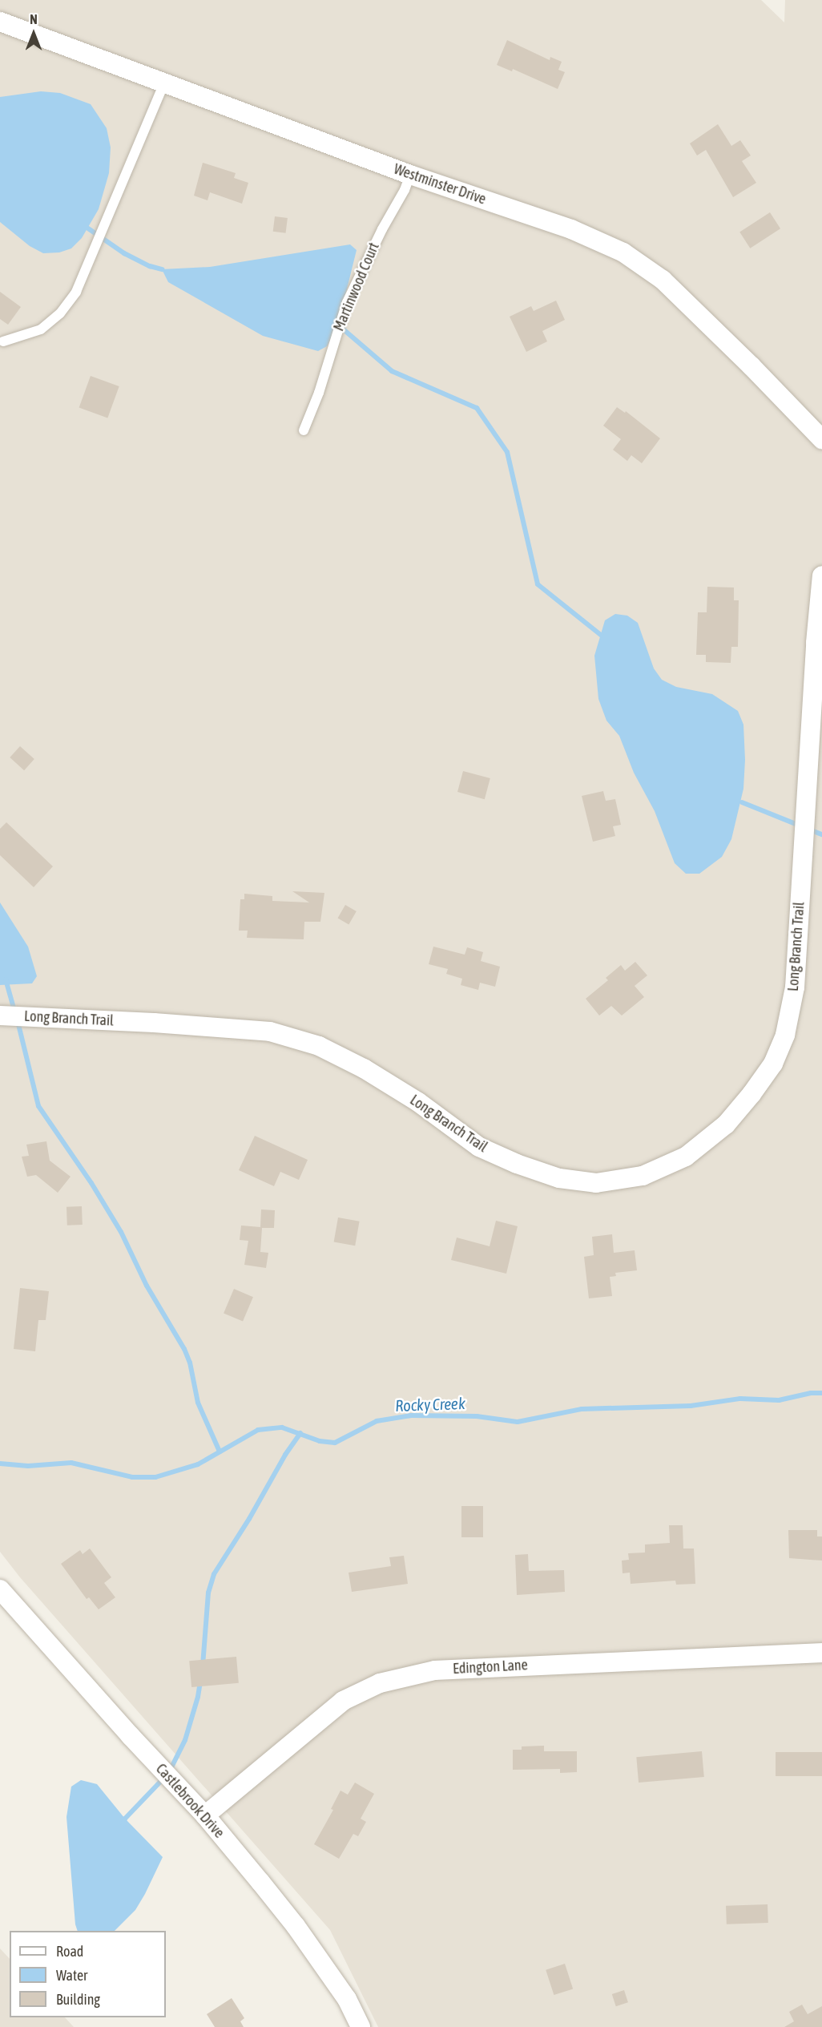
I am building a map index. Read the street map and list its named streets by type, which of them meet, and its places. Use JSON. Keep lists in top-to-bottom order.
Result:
{
  "streets": {
    "street": [
      "Westminster Drive",
      "Long Branch Trail",
      "Edington Lane",
      "Castlebrook Drive"
    ],
    "lane": ["Martinwood Court"]
  },
  "crossings": [
    ["Westminster Drive", "Martinwood Court"],
    ["Edington Lane", "Castlebrook Drive"]
  ],
  "water": ["Rocky Creek"],
  "legend": ["Road", "Water", "Building"],
  "north": "top"
}
